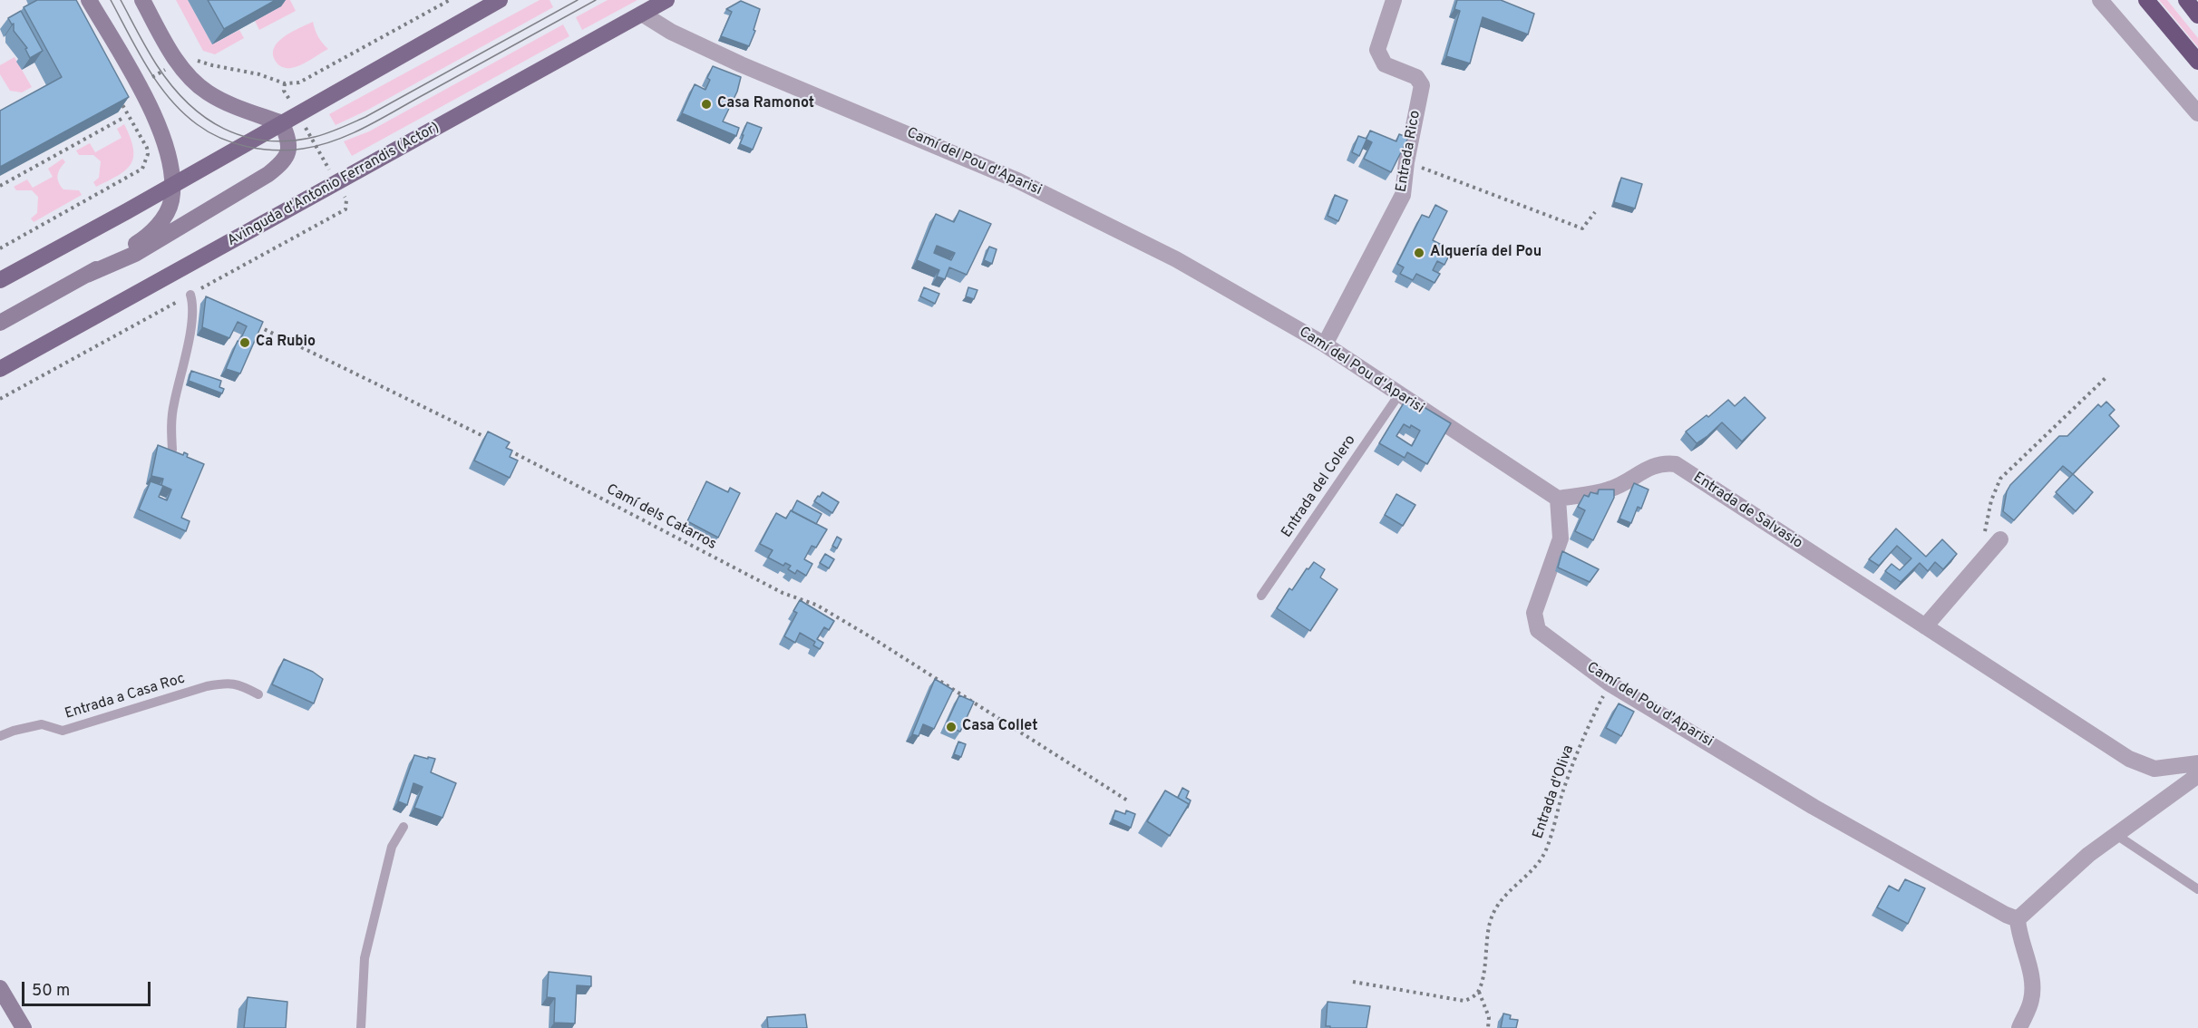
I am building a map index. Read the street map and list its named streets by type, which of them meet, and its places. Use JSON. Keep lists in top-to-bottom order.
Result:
{
  "streets": {
    "main road": ["Avinguda d'Antonio Ferrandis (Actor)"],
    "street": ["Entrada Rico", "Camí del Pou d'Aparisi", "Entrada de Salvasio"],
    "lane": ["Entrada del Colero", "Entrada a Casa Roc"],
    "path": ["Camí dels Catarros", "Entrada d'Oliva"]
  },
  "crossings": [
    ["Entrada Rico", "Camí del Pou d'Aparisi"],
    ["Camí del Pou d'Aparisi", "Avinguda d'Antonio Ferrandis (Actor)"],
    ["Camí del Pou d'Aparisi", "Entrada del Colero"],
    ["Camí del Pou d'Aparisi", "Entrada de Salvasio"],
    ["Camí del Pou d'Aparisi", "Entrada d'Oliva"]
  ],
  "places": [
    "Casa Ramonot",
    "Alquería del Pou",
    "Ca Rubio",
    "Casa Collet"
  ],
  "scale_bar": "50 m"
}
